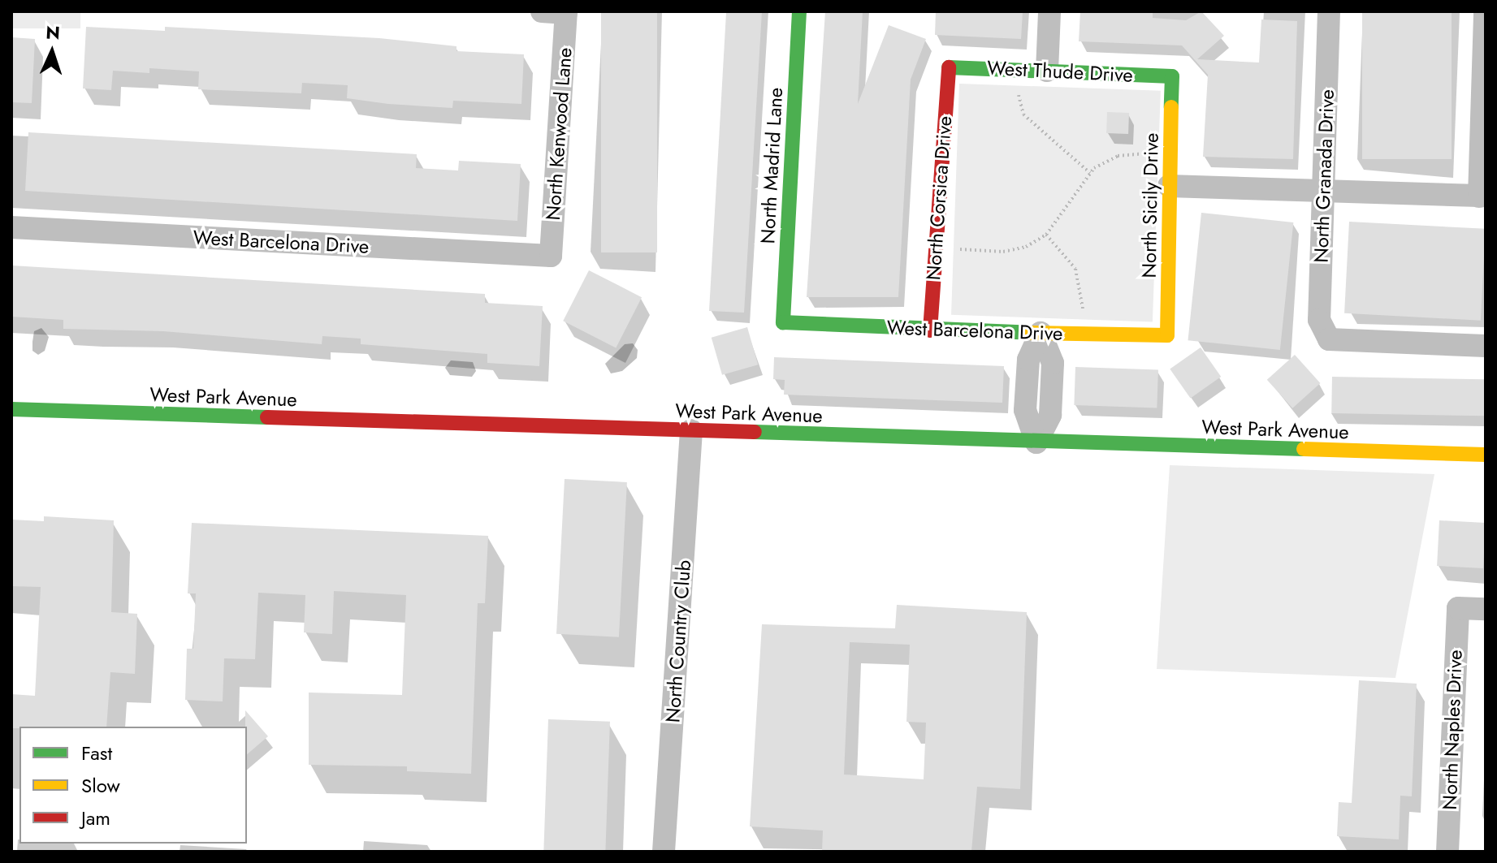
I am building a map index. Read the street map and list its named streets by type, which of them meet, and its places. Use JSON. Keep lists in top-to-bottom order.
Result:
{
  "streets": {
    "street": [
      "West Thude Drive",
      "North Kenwood Lane",
      "North Madrid Lane",
      "North Granada Drive",
      "North Corsica Drive",
      "North Sicily Drive",
      "West Barcelona Drive",
      "West Park Avenue",
      "North Country Club",
      "North Naples Drive"
    ]
  },
  "crossings": [
    ["West Thude Drive", "North Corsica Drive"],
    ["West Thude Drive", "North Sicily Drive"],
    ["North Kenwood Lane", "West Barcelona Drive"],
    ["North Madrid Lane", "West Barcelona Drive"],
    ["North Corsica Drive", "West Barcelona Drive"],
    ["North Sicily Drive", "West Barcelona Drive"],
    ["West Park Avenue", "North Country Club"]
  ],
  "legend": ["Fast", "Slow", "Jam"],
  "north": "top"
}
